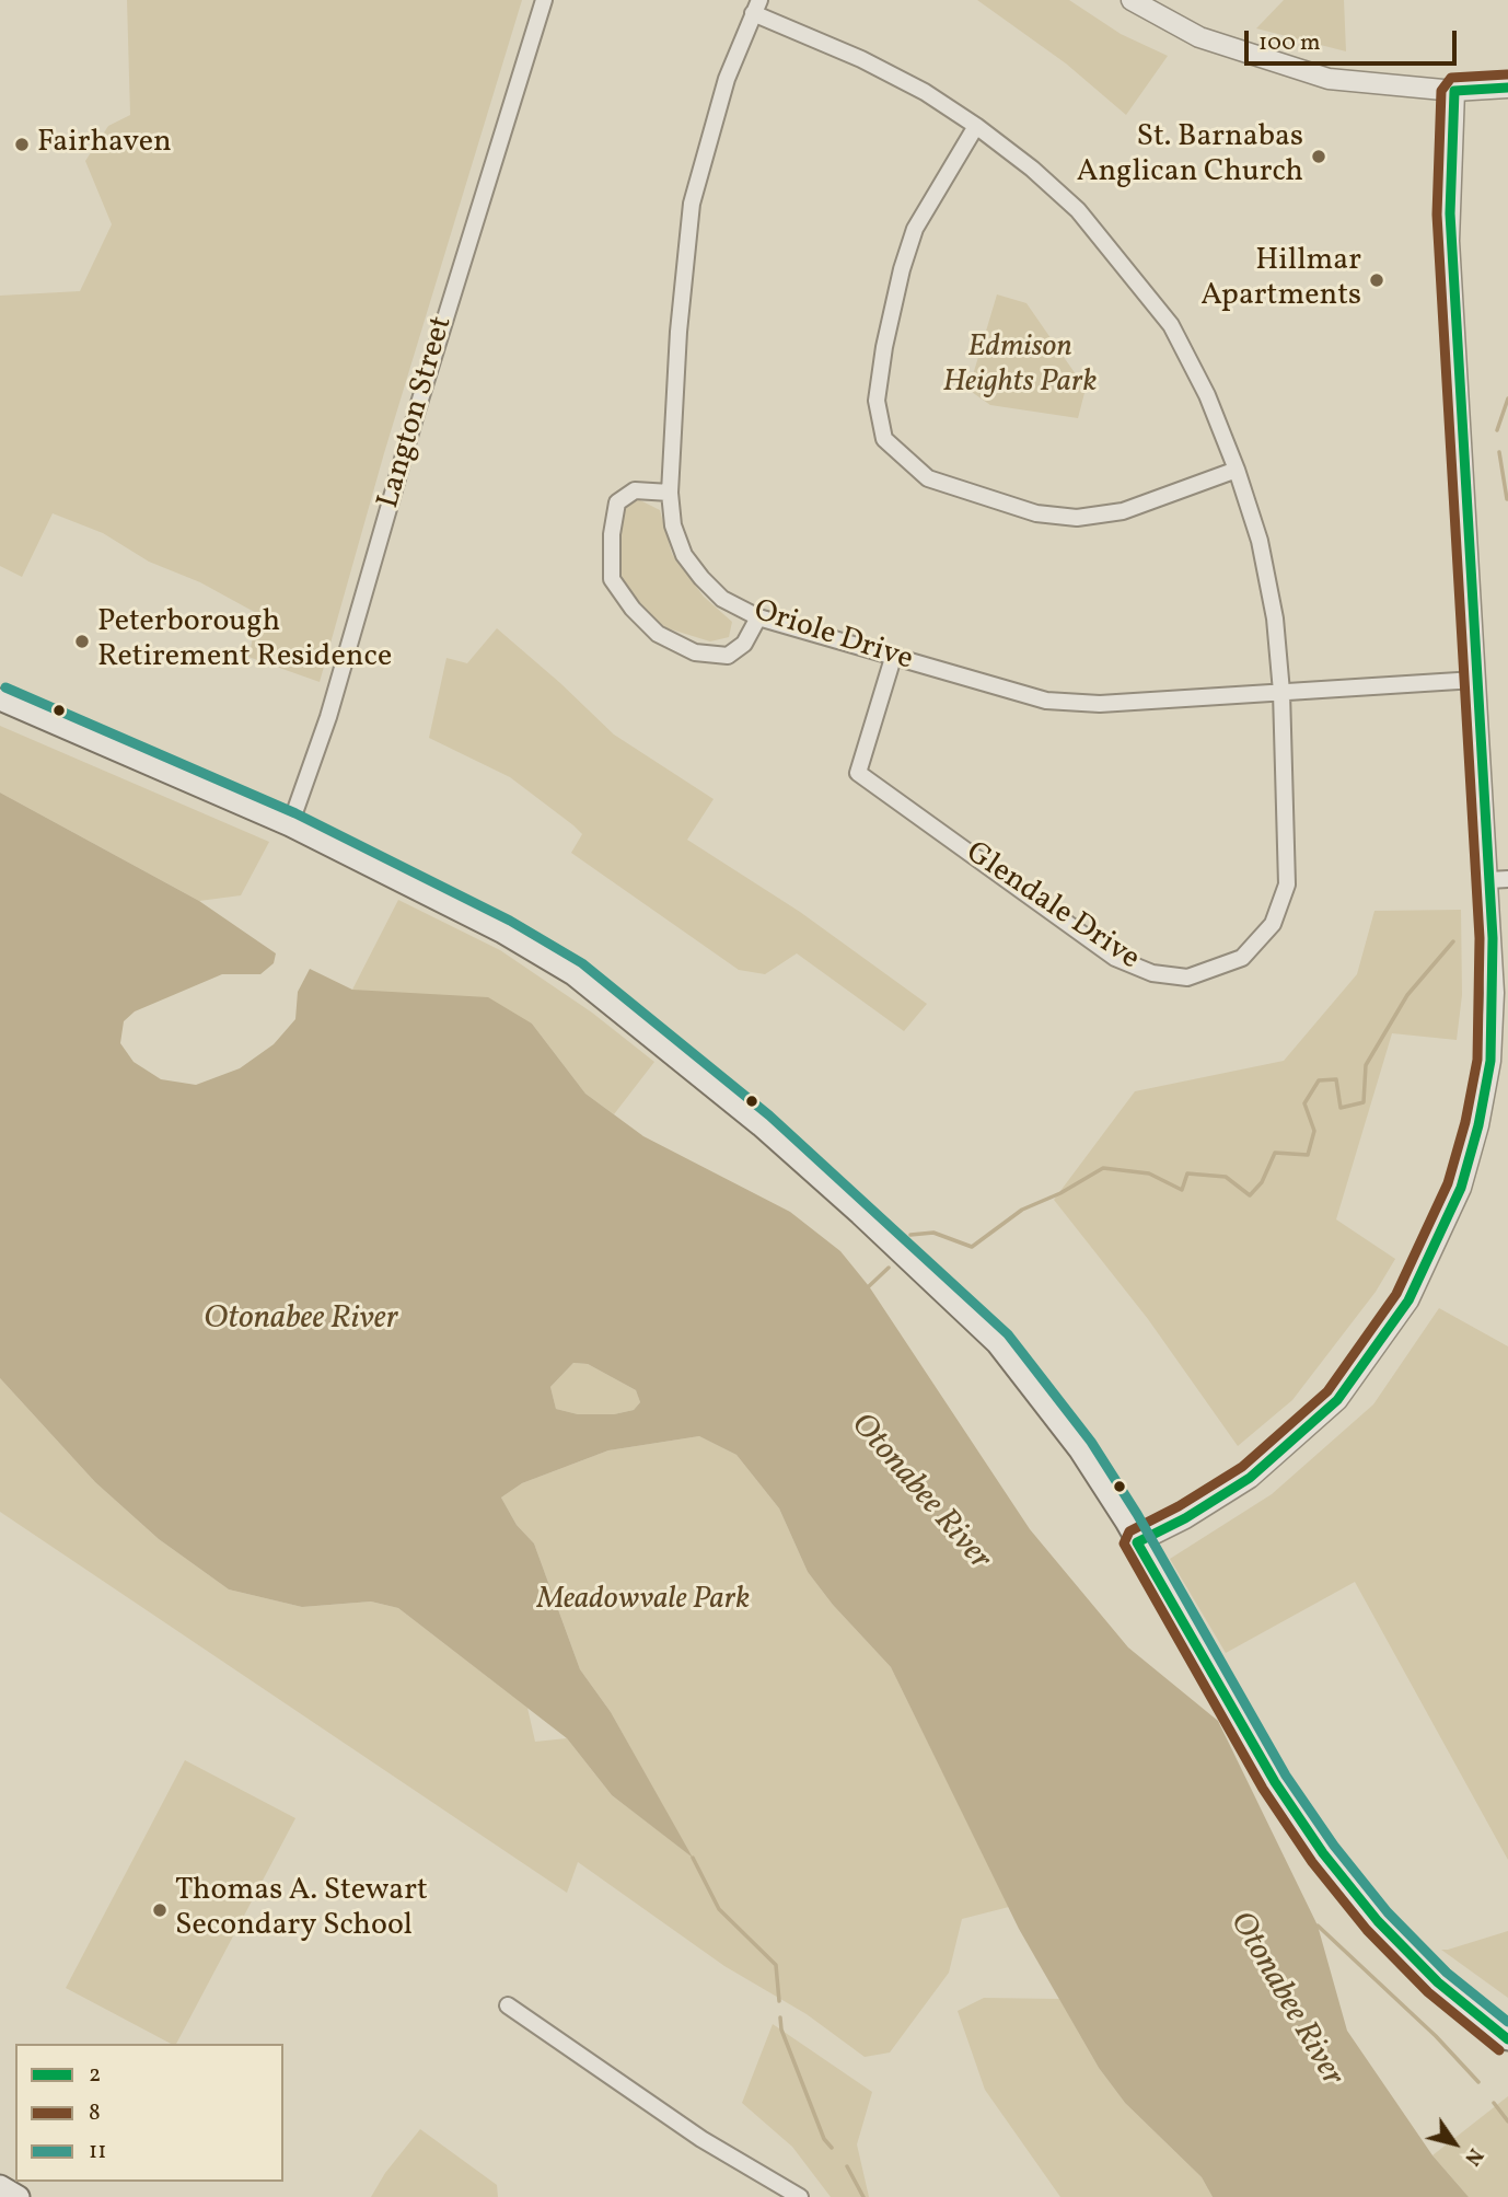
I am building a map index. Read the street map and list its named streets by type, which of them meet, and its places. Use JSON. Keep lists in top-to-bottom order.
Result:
{
  "streets": {
    "street": ["Langton Street", "Oriole Drive", "Glendale Drive"]
  },
  "crossings": [
    ["Oriole Drive", "Glendale Drive"]
  ],
  "water": ["Otonabee River"],
  "parks": ["Edmison Heights Park", "Meadowvale Park"],
  "places": [
    "Fairhaven",
    "St. Barnabas Anglican Church",
    "Hillmar Apartments",
    "Peterborough Retirement Residence",
    "Thomas A. Stewart Secondary School"
  ],
  "lines": ["transit line 8", "transit line 2", "transit line 11"],
  "legend": ["2", "8", "11"],
  "scale_bar": "100 m",
  "north": "bottom right"
}
